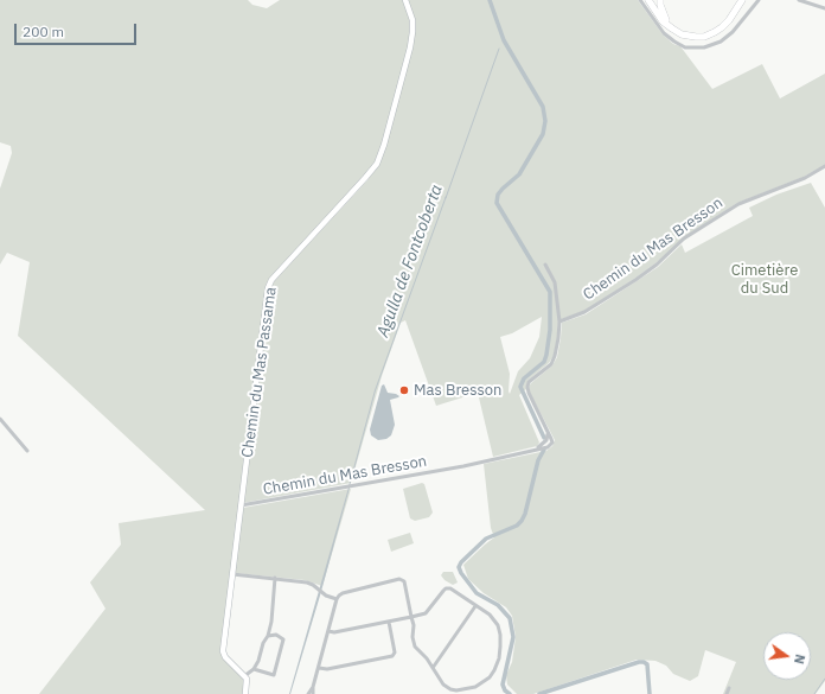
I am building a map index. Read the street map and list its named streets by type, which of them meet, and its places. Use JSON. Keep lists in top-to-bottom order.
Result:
{
  "streets": {
    "street": ["Chemin du Mas Bresson", "Chemin du Mas Passama"]
  },
  "crossings": [
    ["Chemin du Mas Bresson", "Chemin du Mas Passama"]
  ],
  "water": ["Agulla de Fontcoberta"],
  "parks": ["Cimetière du Sud"],
  "places": ["Mas Bresson"],
  "scale_bar": "200 m",
  "north": "right"
}
